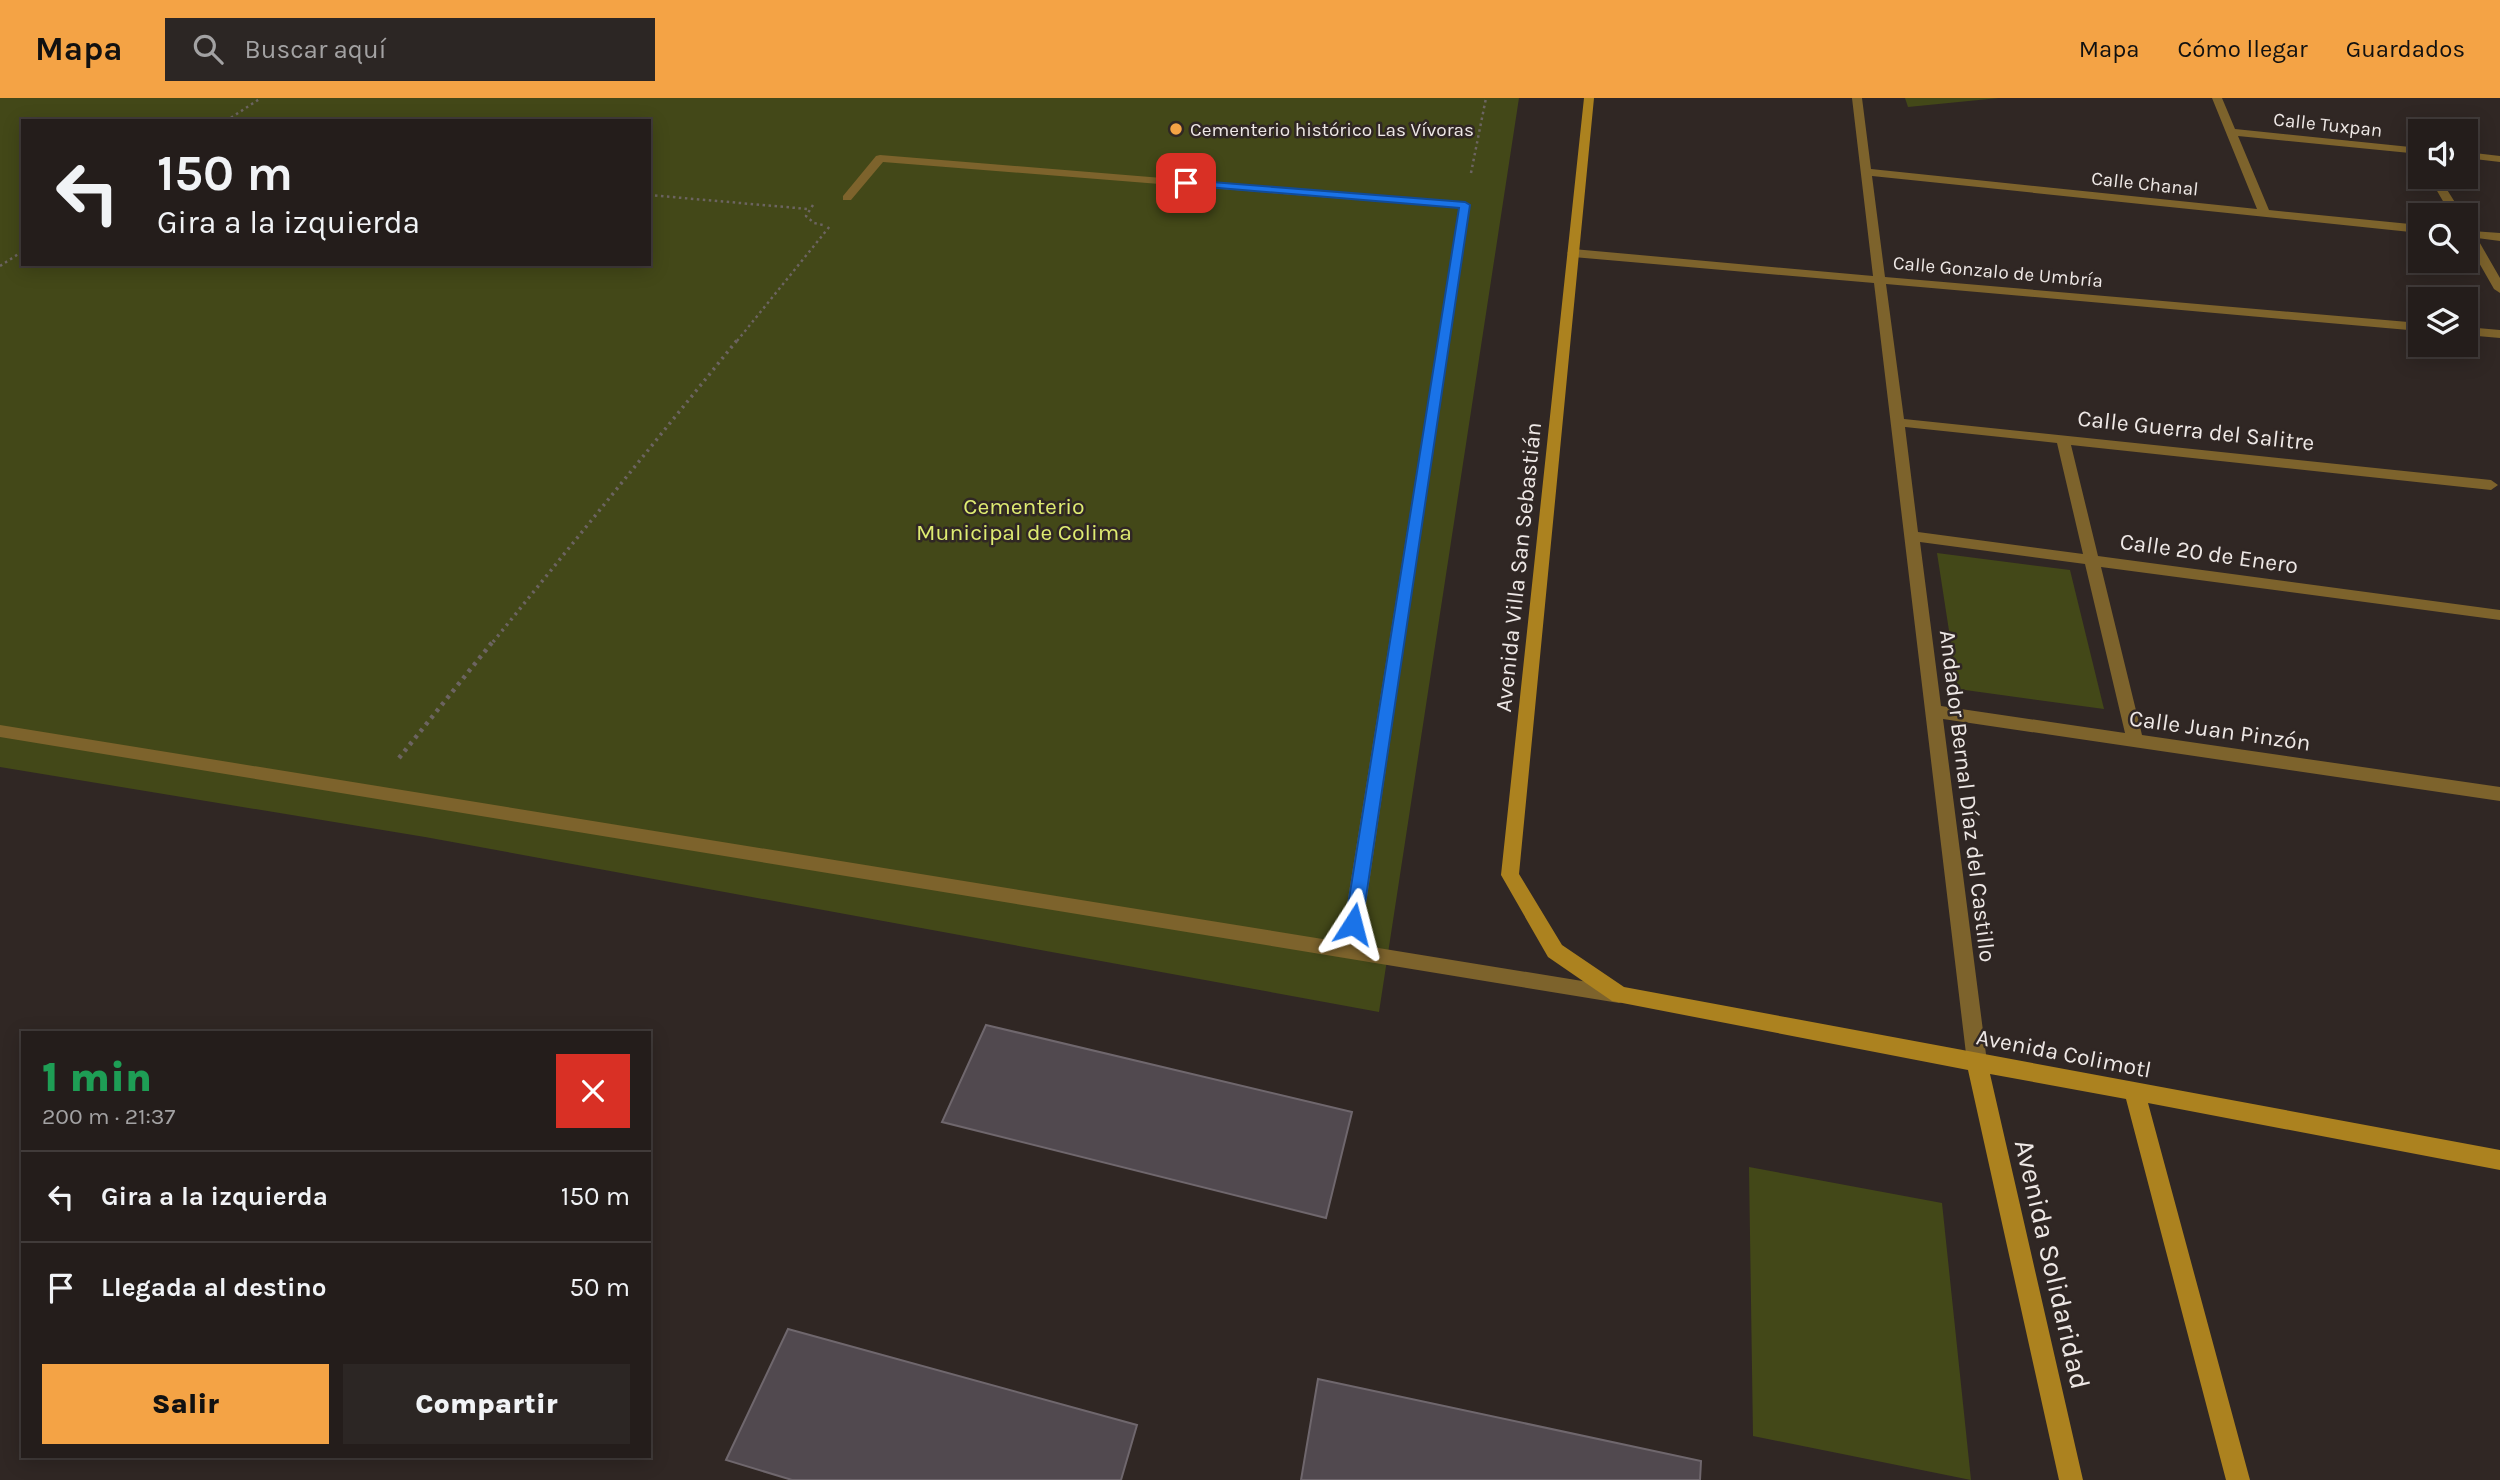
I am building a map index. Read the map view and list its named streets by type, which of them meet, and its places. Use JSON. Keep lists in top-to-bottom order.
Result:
{
  "streets": {
    "street": [
      "Calle Tuxpan",
      "Calle Chanal",
      "Calle Gonzalo de Umbría",
      "Calle Guerra del Salitre",
      "Calle 20 de Enero",
      "Avenida Villa San Sebastián",
      "Calle Juan Pinzón",
      "Andador Bernal Díaz del Castillo",
      "Avenida Colimotl",
      "Avenida Solidaridad"
    ]
  },
  "crossings": [
    ["Calle Gonzalo de Umbría", "Avenida Villa San Sebastián"],
    ["Calle Guerra del Salitre", "Andador Bernal Díaz del Castillo"],
    ["Calle 20 de Enero", "Andador Bernal Díaz del Castillo"],
    ["Avenida Villa San Sebastián", "Avenida Colimotl"],
    ["Calle Juan Pinzón", "Andador Bernal Díaz del Castillo"],
    ["Andador Bernal Díaz del Castillo", "Avenida Colimotl"],
    ["Andador Bernal Díaz del Castillo", "Avenida Solidaridad"],
    ["Avenida Colimotl", "Avenida Solidaridad"]
  ],
  "parks": ["Cementerio Municipal de Colima"],
  "places": ["Cementerio histórico Las Vívoras"],
  "page": {
    "header": "Mapa",
    "search": "Buscar aquí",
    "nav": ["Mapa", "Cómo llegar", "Guardados"],
    "turn": ["150 m", "Gira a la izquierda"],
    "heading": ["1 min", "200 m · 21:37"],
    "list": [
      {
        "name": "Gira a la izquierda",
        "value": "150 m"
      },
      {
        "name": "Llegada al destino",
        "value": "50 m"
      }
    ],
    "buttons": ["Salir", "Compartir"]
  }
}
